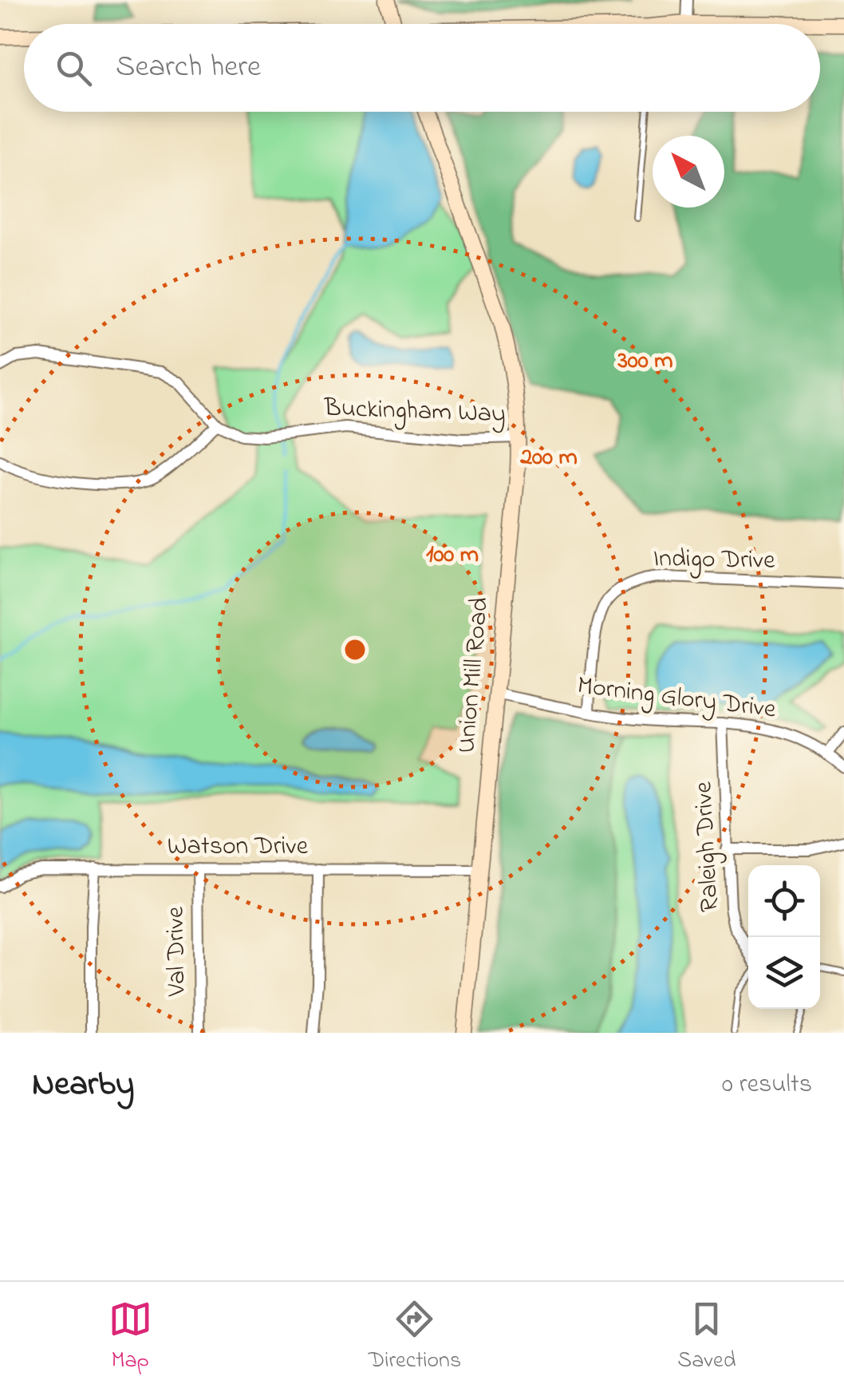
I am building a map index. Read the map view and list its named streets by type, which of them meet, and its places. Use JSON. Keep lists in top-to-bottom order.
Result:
{
  "streets": {
    "street": [
      "Buckingham Way",
      "Indigo Drive",
      "Union Mill Road",
      "Morning Glory Drive",
      "Watson Drive",
      "Raleigh Drive",
      "Val Drive"
    ]
  },
  "crossings": [
    ["Buckingham Way", "Union Mill Road"],
    ["Indigo Drive", "Morning Glory Drive"],
    ["Union Mill Road", "Morning Glory Drive"],
    ["Union Mill Road", "Watson Drive"],
    ["Morning Glory Drive", "Raleigh Drive"],
    ["Watson Drive", "Val Drive"]
  ],
  "north": "top left",
  "page": {
    "search": "Search here",
    "heading": ["Nearby", "0 results"],
    "nav": ["Map", "Directions", "Saved"]
  },
  "rings": ["300 m", "200 m", "100 m"]
}
